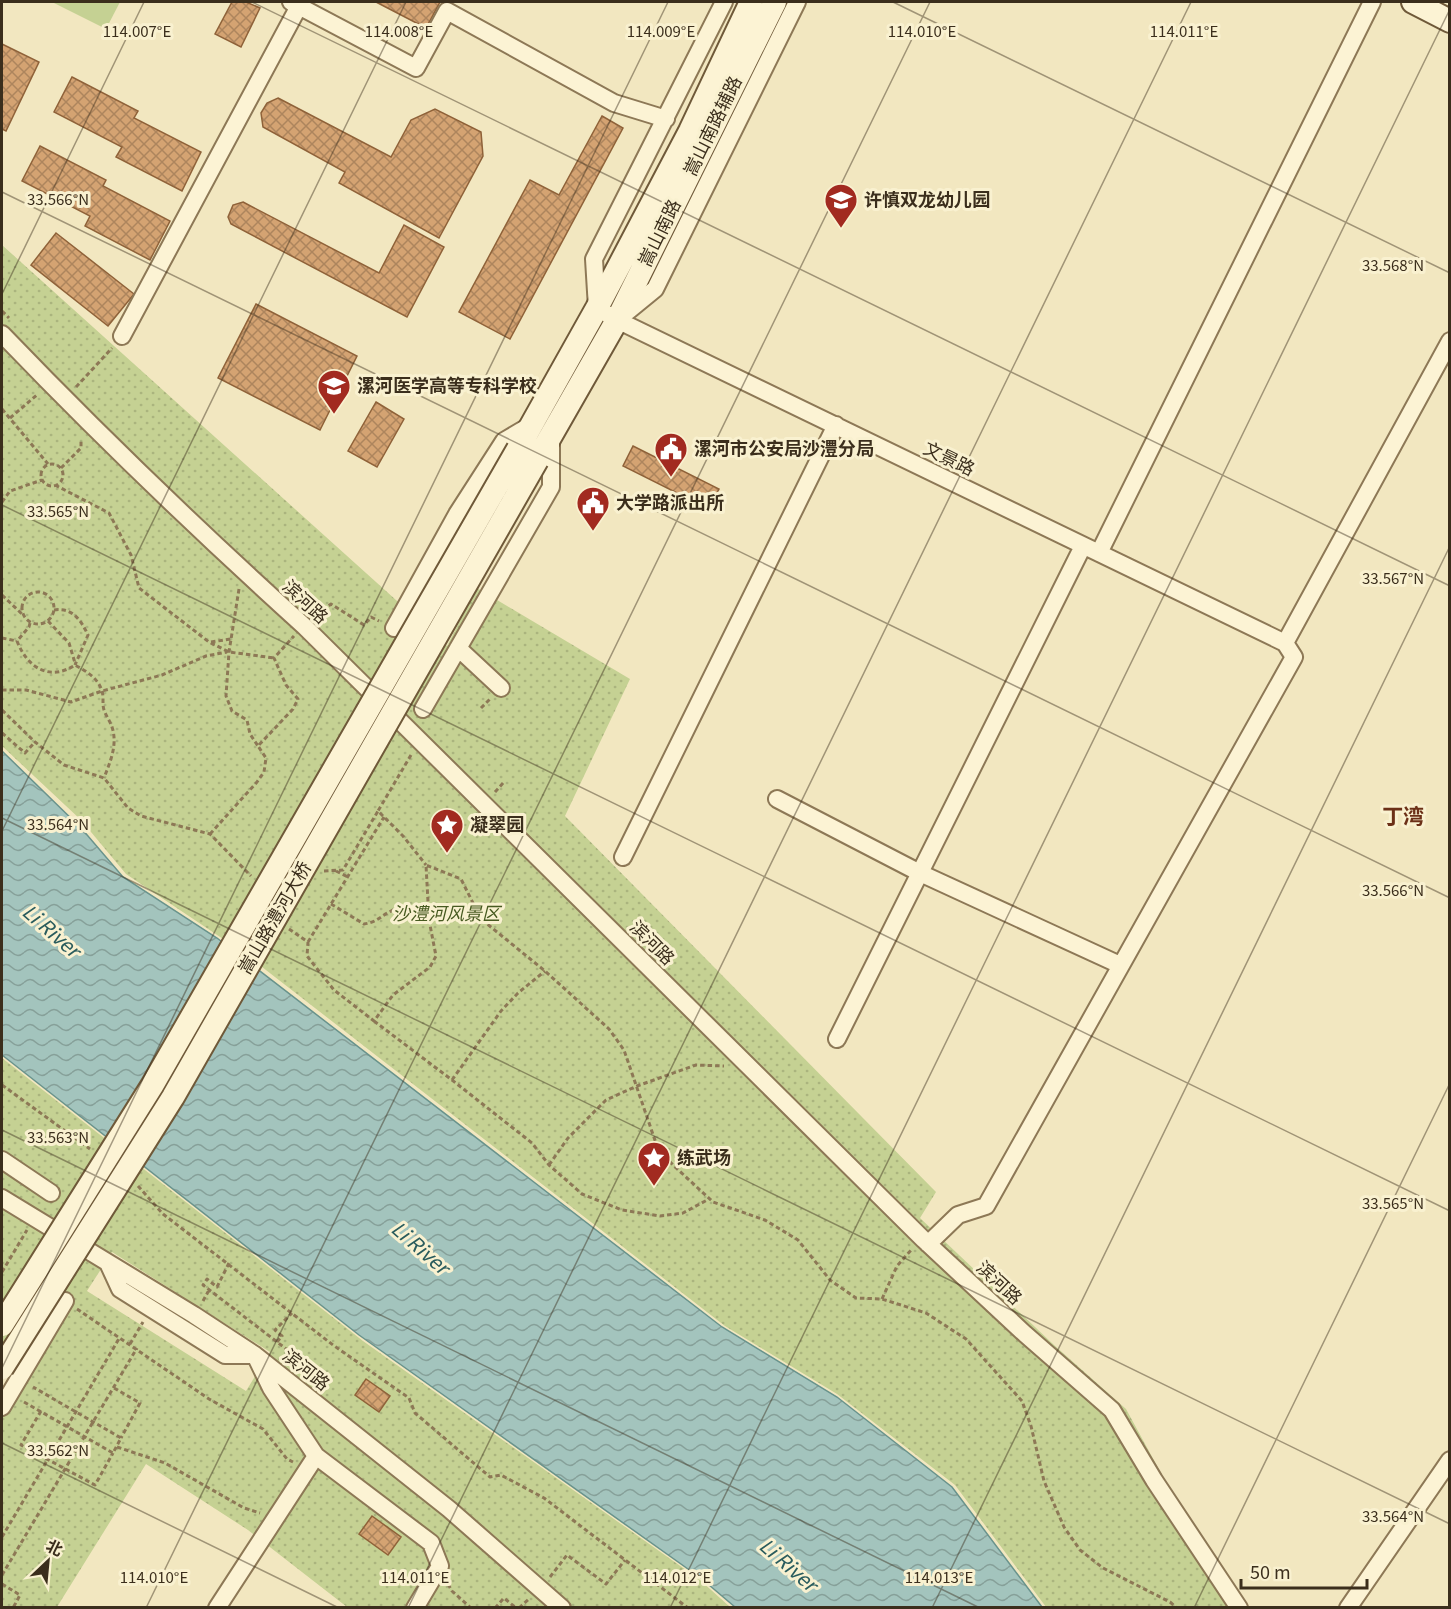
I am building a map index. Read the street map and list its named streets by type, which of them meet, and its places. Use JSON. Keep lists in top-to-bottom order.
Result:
{
  "streets": {
    "main road": ["嵩山南路", "嵩山路澧河大桥"],
    "street": ["嵩山南路辅路", "文景路", "滨河路"]
  },
  "crossings": [
    ["嵩山南路辅路", "嵩山南路"],
    ["嵩山南路辅路", "文景路"],
    ["嵩山南路", "文景路"],
    ["嵩山南路", "嵩山路澧河大桥"]
  ],
  "districts": ["丁湾"],
  "water": ["Li River"],
  "parks": ["沙澧河风景区"],
  "places": {
    "school or university": ["许慎双龙幼儿园", "漯河医学高等专科学校"],
    "public building": ["漯河市公安局沙澧分局", "大学路派出所"],
    "place": ["凝翠园", "练武场"]
  },
  "scale_bar": "50 m",
  "north": "top right",
  "coordinates": [
    "114.007°E",
    "114.008°E",
    "114.009°E",
    "114.010°E",
    "114.011°E",
    "33.566°N",
    "33.568°N",
    "33.565°N",
    "33.567°N",
    "33.564°N",
    "33.563°N",
    "33.562°N",
    "114.012°E",
    "114.013°E"
  ]
}
